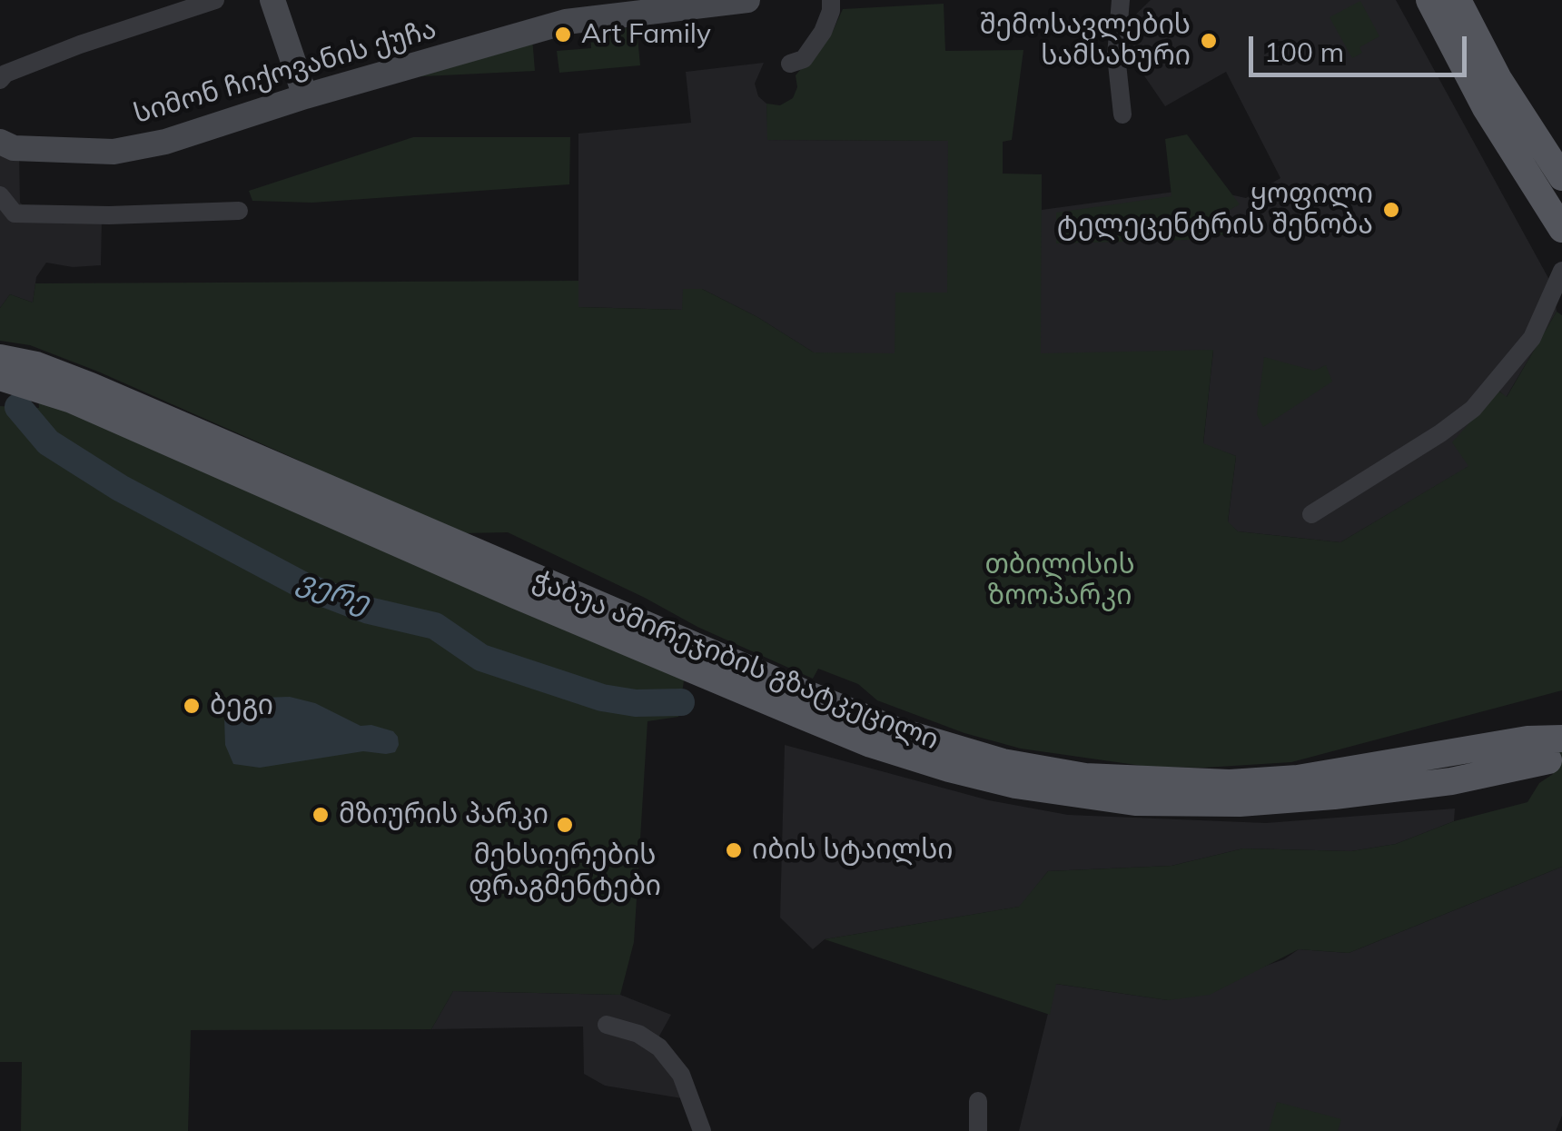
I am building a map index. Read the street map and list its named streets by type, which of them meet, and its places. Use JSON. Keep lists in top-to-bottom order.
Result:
{
  "streets": {
    "main road": ["ჭაბუა ამირეჯიბის გზატკეცილი"],
    "street": ["სიმონ ჩიქოვანის ქუჩა"]
  },
  "water": ["ვერე"],
  "parks": ["თბილისის ზოოპარკი"],
  "places": [
    "Art Family",
    "შემოსავლების სამსახური",
    "ყოფილი ტელეცენტრის შენობა",
    "ბეგი",
    "მზიურის პარკი",
    "მეხსიერების ფრაგმენტები",
    "იბის სტაილსი"
  ],
  "scale_bar": "100 m"
}
